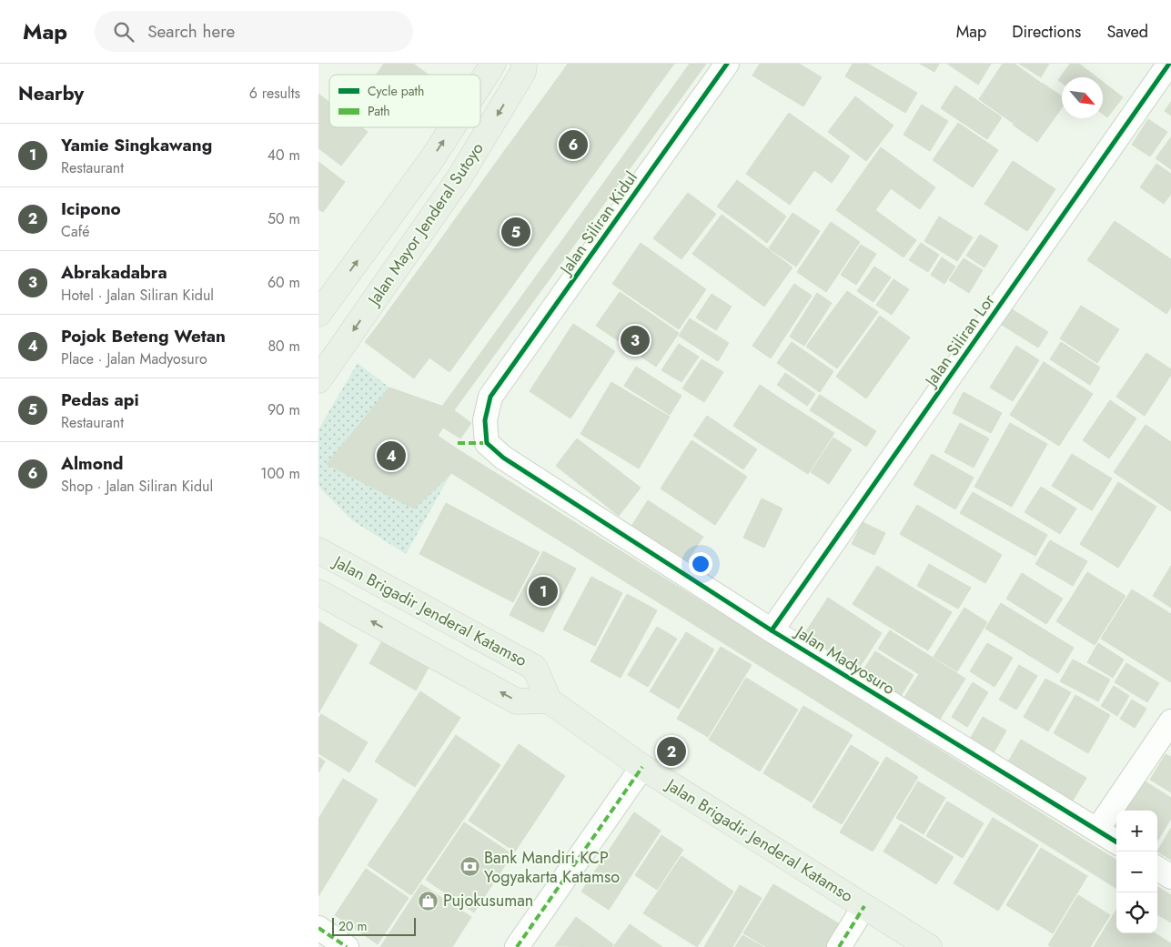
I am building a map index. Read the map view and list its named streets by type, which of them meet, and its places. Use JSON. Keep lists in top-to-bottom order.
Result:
{
  "streets": {
    "main road": ["Jalan Mayor Jenderal Sutoyo", "Jalan Brigadir Jenderal Katamso"],
    "street": ["Jalan Siliran Kidul", "Jalan Siliran Lor", "Jalan Madyosuro"]
  },
  "crossings": [
    ["Jalan Siliran Kidul", "Jalan Madyosuro"],
    ["Jalan Siliran Lor", "Jalan Madyosuro"]
  ],
  "places": {
    "bank": ["Bank Mandiri KCP Yogyakarta Katamso"],
    "shop": ["Pujokusuman"]
  },
  "legend": ["Cycle path", "Path"],
  "scale_bar": "20 m",
  "north": "bottom right",
  "page": {
    "header": "Map",
    "search": "Search here",
    "nav": ["Map", "Directions", "Saved"],
    "heading": ["Nearby", "6 results"],
    "list": [
      {
        "mark": "1",
        "name": "Yamie Singkawang",
        "note": "Restaurant",
        "value": "40 m"
      },
      {
        "mark": "2",
        "name": "Icipono",
        "note": "Café",
        "value": "50 m"
      },
      {
        "mark": "3",
        "name": "Abrakadabra",
        "note": "Hotel · Jalan Siliran Kidul",
        "value": "60 m"
      },
      {
        "mark": "4",
        "name": "Pojok Beteng Wetan",
        "note": "Place · Jalan Madyosuro",
        "value": "80 m"
      },
      {
        "mark": "5",
        "name": "Pedas api",
        "note": "Restaurant",
        "value": "90 m"
      },
      {
        "mark": "6",
        "name": "Almond",
        "note": "Shop · Jalan Siliran Kidul",
        "value": "100 m"
      }
    ],
    "pins": [
      "6",
      "5",
      "3",
      "4",
      "1",
      "2"
    ],
    "map_buttons": ["+", "−"],
    "scale": "20 m"
  }
}
